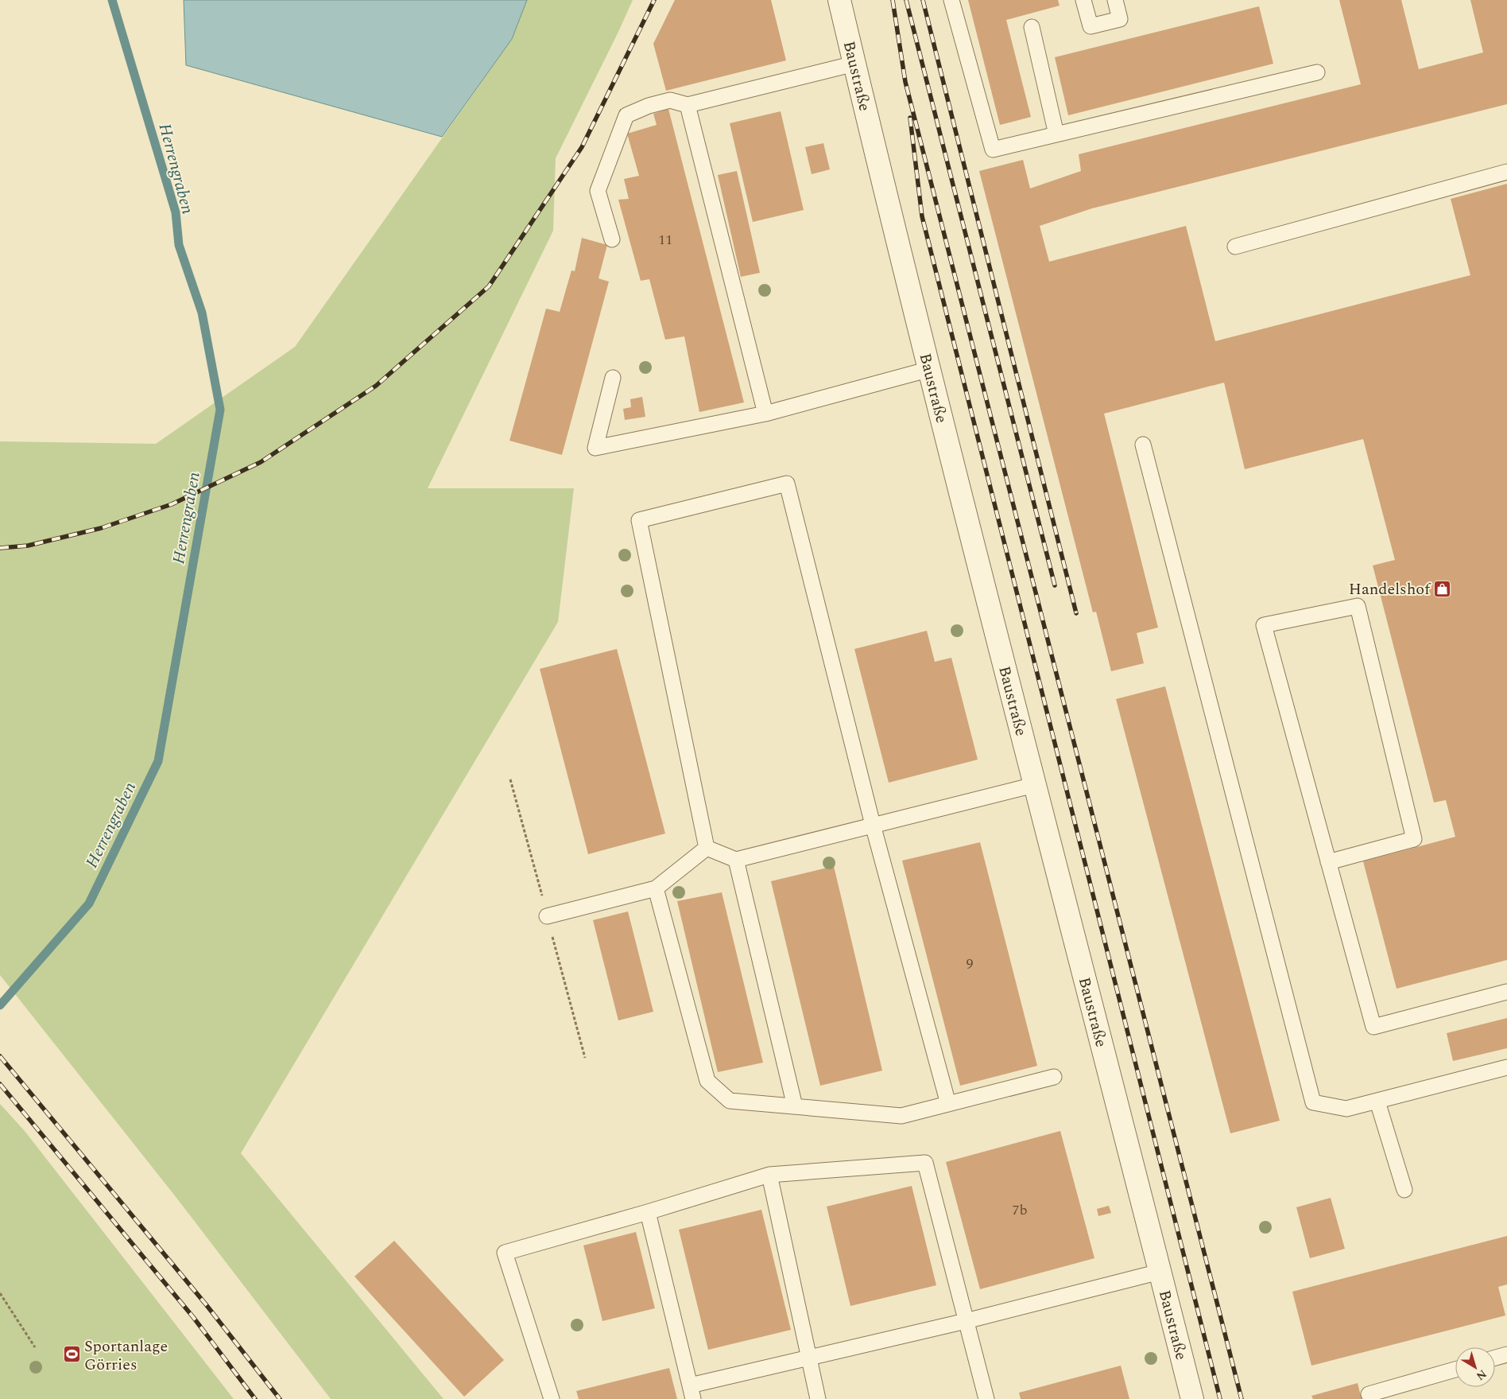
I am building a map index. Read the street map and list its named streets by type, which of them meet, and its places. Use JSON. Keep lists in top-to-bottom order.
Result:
{
  "streets": {
    "street": ["Baustraße"]
  },
  "water": ["Herrengraben"],
  "places": {
    "shop": ["Handelshof"],
    "sports": ["Sportanlage Görries"]
  },
  "house_numbers": ["11", "9", "7b"],
  "north": "bottom right"
}
